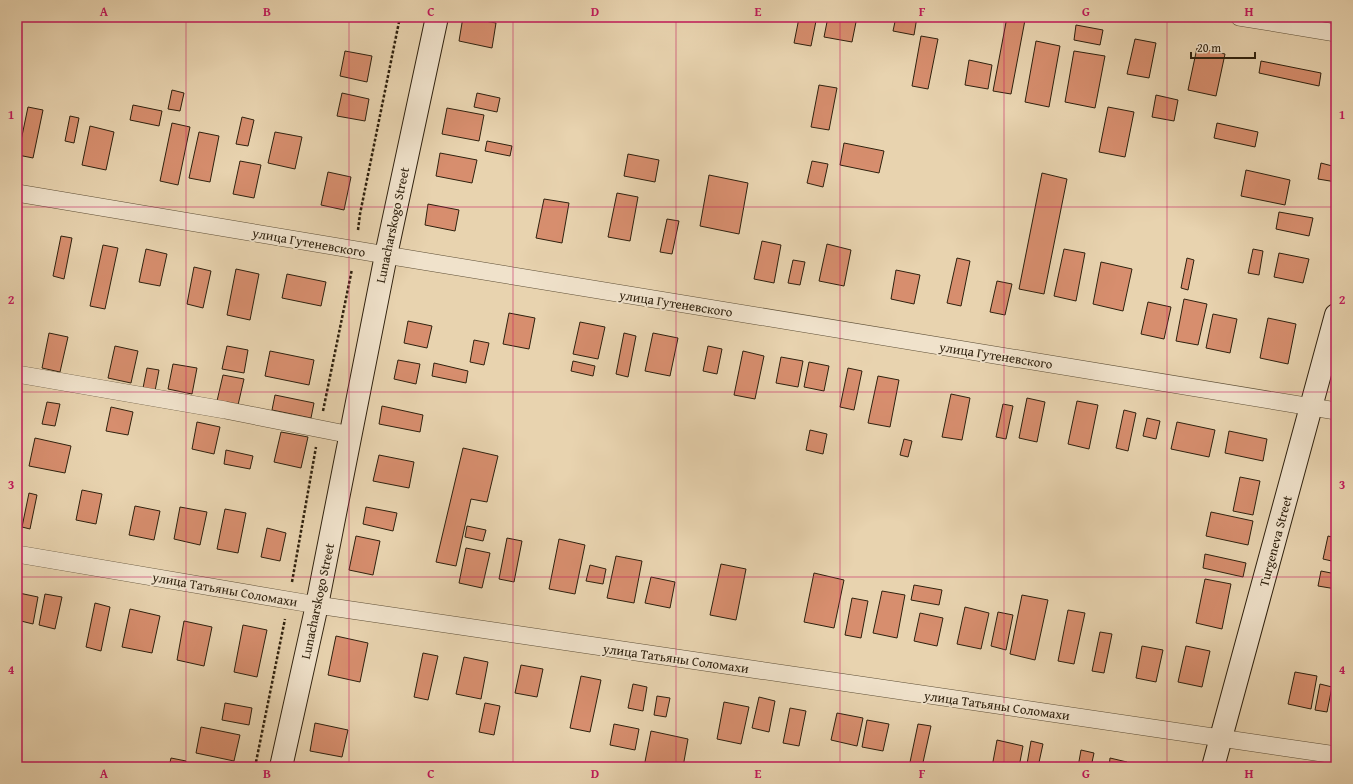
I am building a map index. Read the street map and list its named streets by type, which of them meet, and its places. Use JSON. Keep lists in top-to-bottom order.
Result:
{
  "streets": {
    "main road": ["Lunacharskogo Street", "Turgeneva Street"],
    "street": ["улица Гутеневского", "улица Татьяны Соломахи"]
  },
  "crossings": [
    ["Lunacharskogo Street", "улица Гутеневского"],
    ["Lunacharskogo Street", "улица Татьяны Соломахи"],
    ["улица Гутеневского", "Turgeneva Street"],
    ["Turgeneva Street", "улица Татьяны Соломахи"]
  ],
  "scale_bar": "20 m",
  "grid": {
    "columns": [
      "A",
      "B",
      "C",
      "D",
      "E",
      "F",
      "G",
      "H"
    ],
    "rows": [
      "1",
      "2",
      "3",
      "4"
    ]
  }
}
